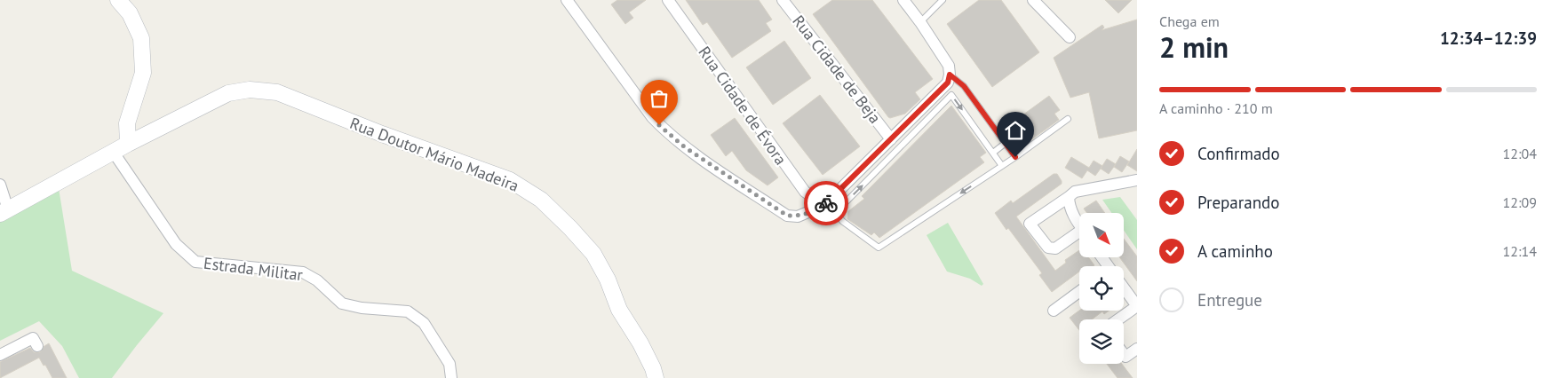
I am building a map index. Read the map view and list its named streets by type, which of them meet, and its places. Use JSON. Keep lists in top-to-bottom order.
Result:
{
  "streets": {
    "main road": ["Rua Doutor Mário Madeira"],
    "street": ["Rua Cidade de Beja", "Rua Cidade de Évora", "Estrada Militar"]
  },
  "crossings": [
    ["Rua Doutor Mário Madeira", "Estrada Militar"]
  ],
  "north": "bottom right",
  "page": {
    "heading": ["2 min", "Chega em", "12:34–12:39"],
    "bar": "A caminho · 210 m",
    "list": [
      ["Confirmado", "12:04"],
      ["Preparando", "12:09"],
      ["A caminho", "12:14"],
      "Entregue"
    ]
  }
}
